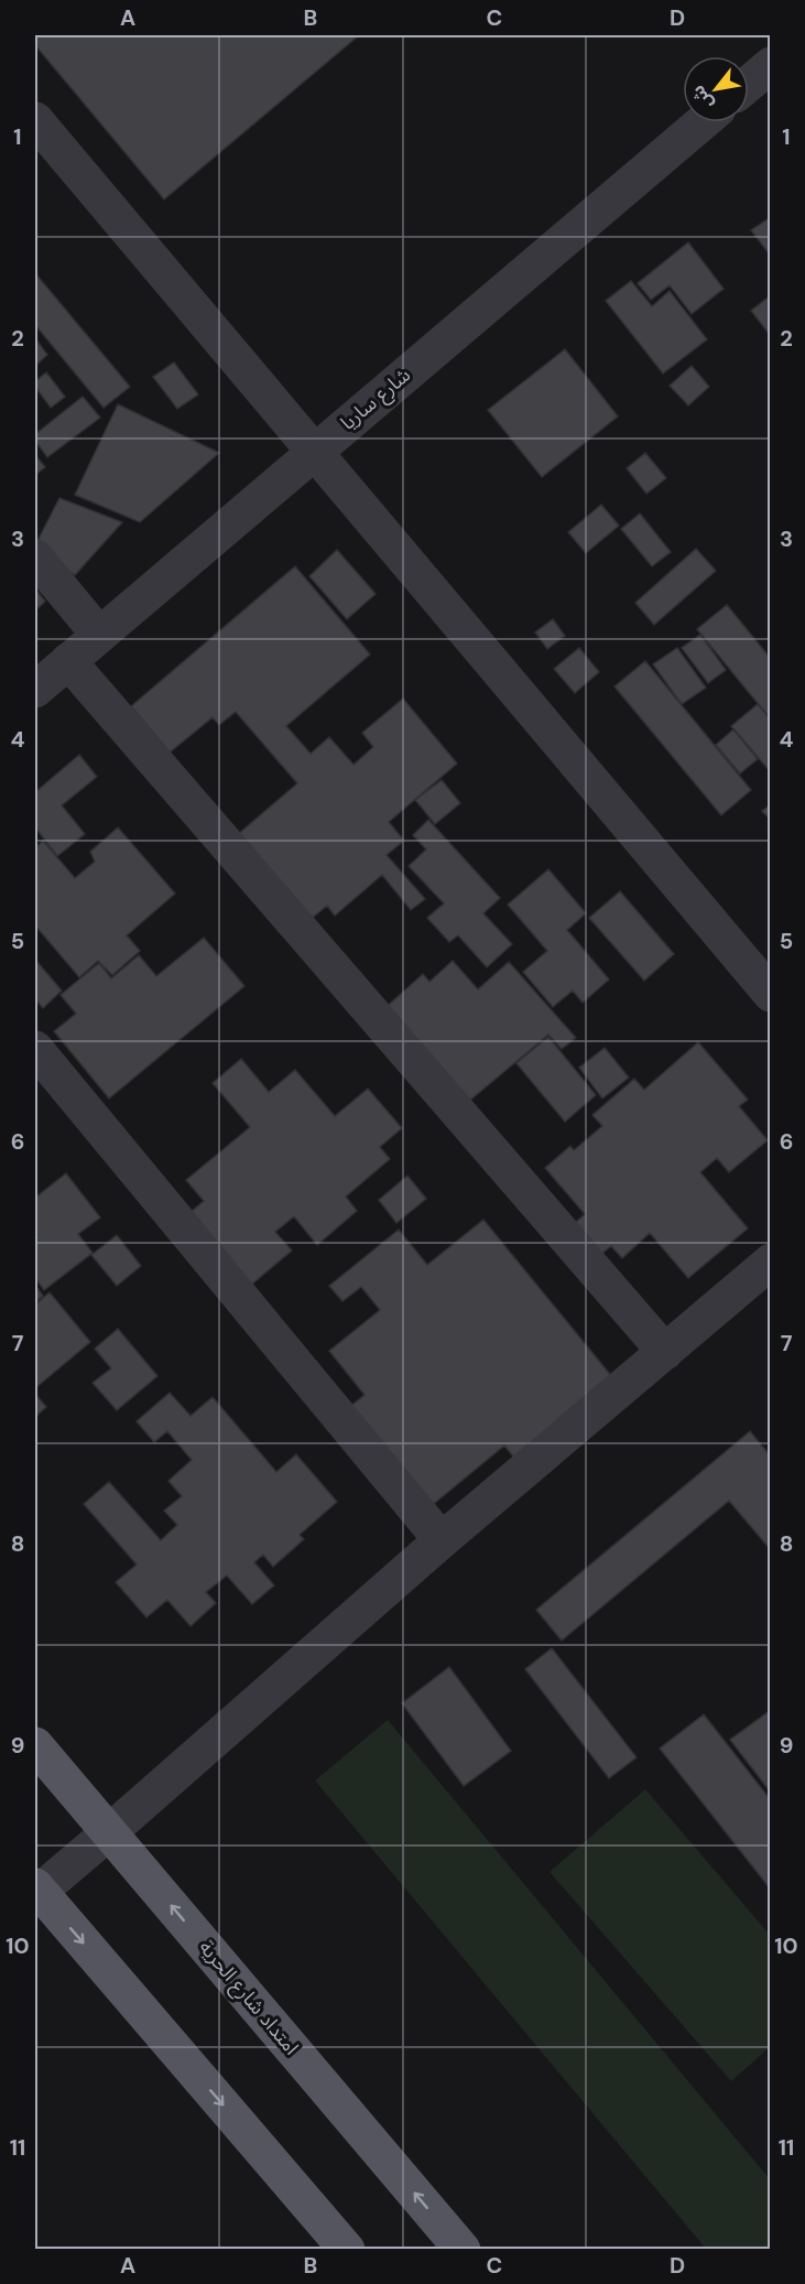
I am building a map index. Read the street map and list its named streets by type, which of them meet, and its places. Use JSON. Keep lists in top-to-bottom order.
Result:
{
  "streets": {
    "main road": ["امتداد شارع الحرية"],
    "street": ["شارع ساريا"]
  },
  "north": "bottom left",
  "grid": {
    "columns": [
      "A",
      "B",
      "C",
      "D"
    ],
    "rows": [
      "1",
      "2",
      "3",
      "4",
      "5",
      "6",
      "7",
      "8",
      "9",
      "10",
      "11"
    ]
  }
}
